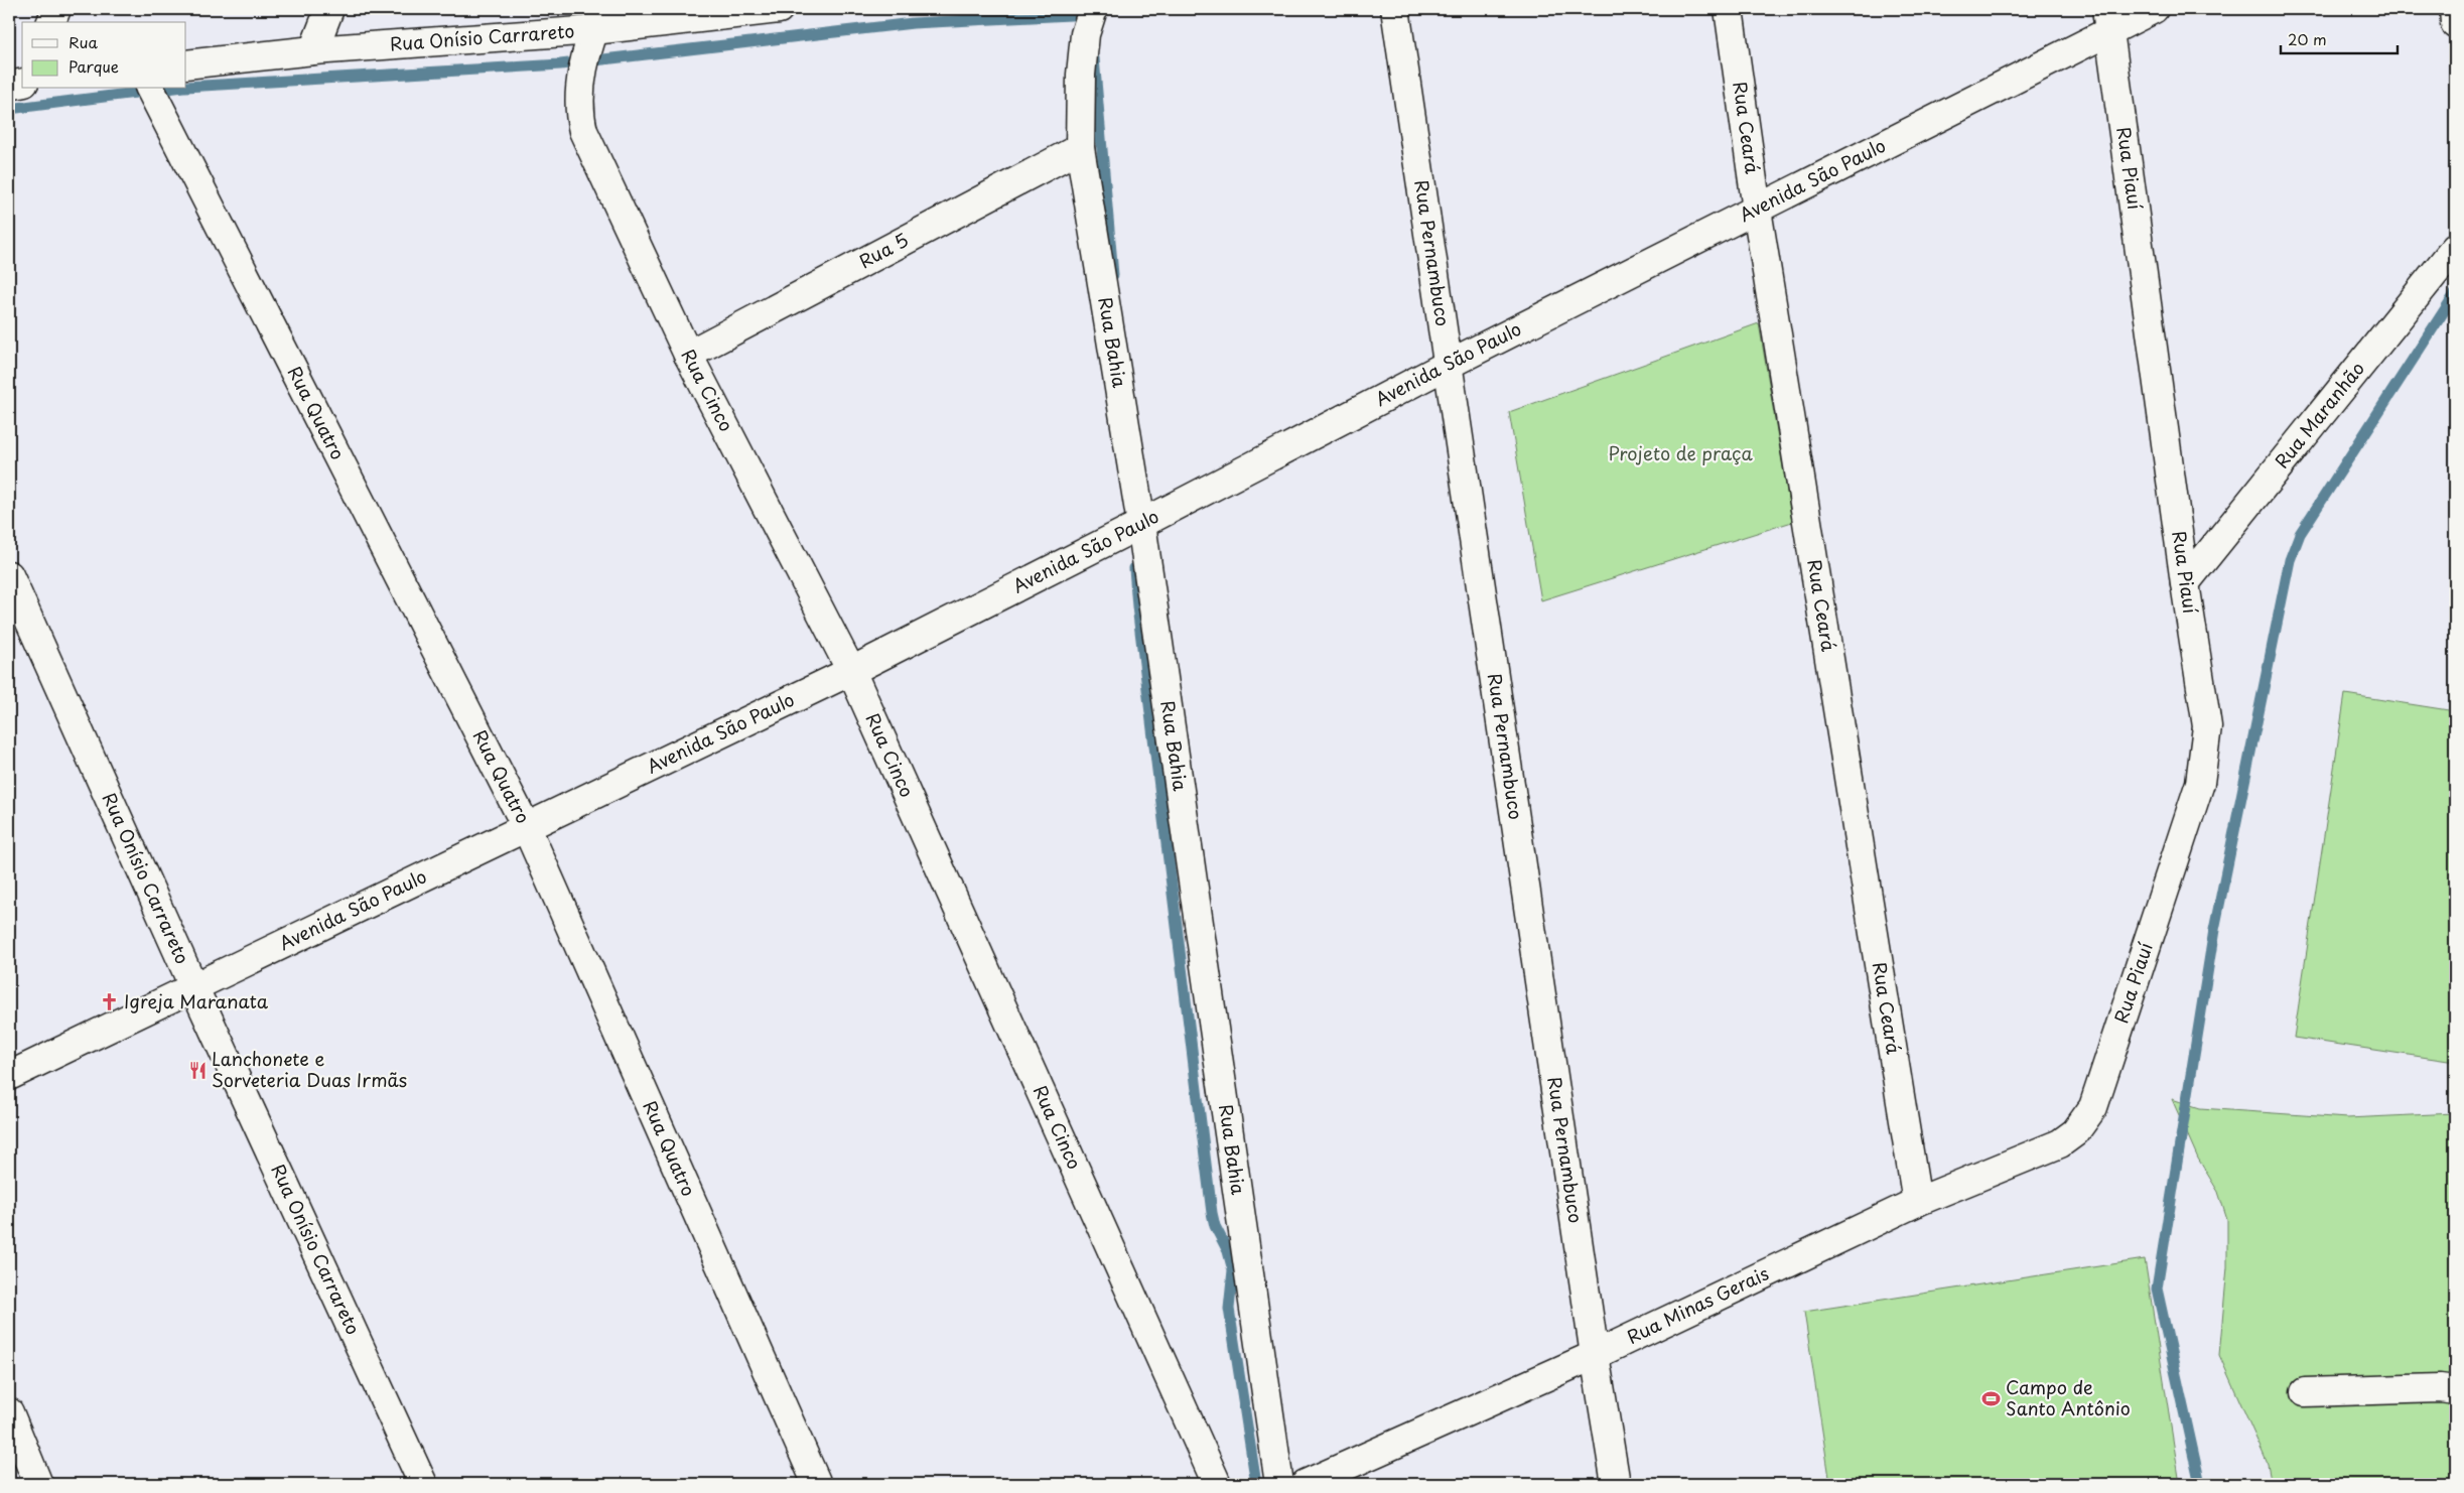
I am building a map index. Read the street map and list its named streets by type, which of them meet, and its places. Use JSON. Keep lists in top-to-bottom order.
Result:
{
  "streets": {
    "street": [
      "Rua Onísio Carrareto",
      "Rua Ceará",
      "Rua Piauí",
      "Avenida São Paulo",
      "Rua 5",
      "Rua Pernambuco",
      "Rua Bahia",
      "Rua Cinco",
      "Rua Quatro",
      "Rua Maranhão",
      "Rua Minas Gerais"
    ]
  },
  "crossings": [
    ["Rua Onísio Carrareto", "Avenida São Paulo"],
    ["Rua Onísio Carrareto", "Rua Cinco"],
    ["Rua Ceará", "Avenida São Paulo"],
    ["Rua Ceará", "Rua Minas Gerais"],
    ["Rua Piauí", "Avenida São Paulo"],
    ["Rua Piauí", "Rua Maranhão"],
    ["Rua Piauí", "Rua Minas Gerais"],
    ["Avenida São Paulo", "Rua Pernambuco"],
    ["Avenida São Paulo", "Rua Bahia"],
    ["Avenida São Paulo", "Rua Cinco"],
    ["Avenida São Paulo", "Rua Quatro"],
    ["Rua 5", "Rua Bahia"],
    ["Rua 5", "Rua Cinco"],
    ["Rua Pernambuco", "Rua Minas Gerais"]
  ],
  "parks": ["Projeto de praça"],
  "places": {
    "church": ["Igreja Maranata"],
    "restaurant": ["Lanchonete e Sorveteria Duas Irmãs"],
    "sports": ["Campo de Santo Antônio"]
  },
  "legend": ["Rua", "Parque"],
  "scale_bar": "20 m"
}
